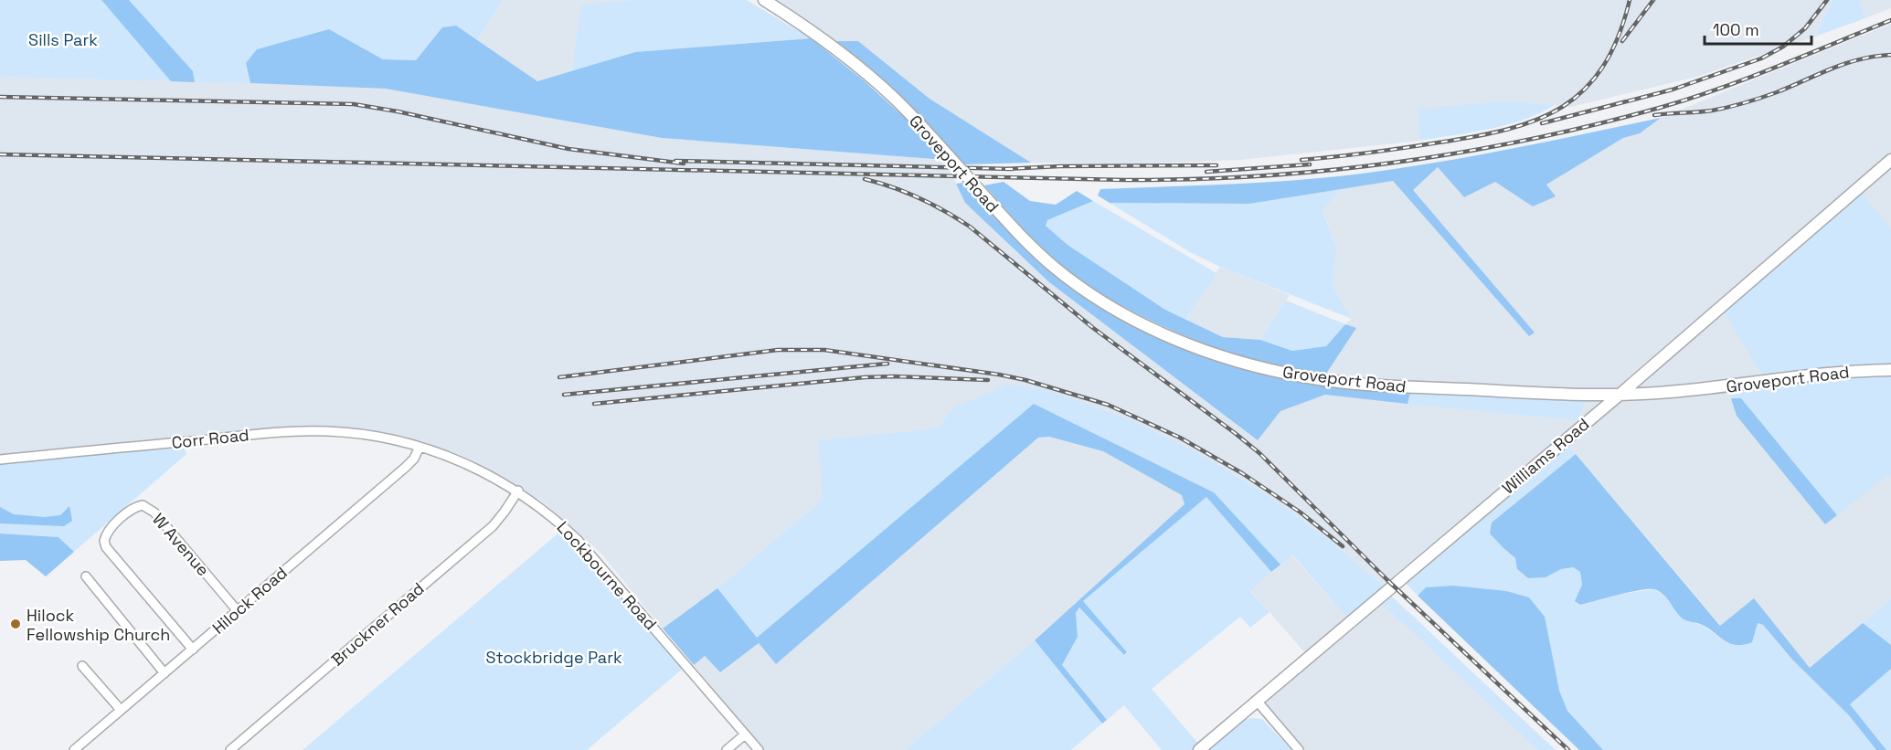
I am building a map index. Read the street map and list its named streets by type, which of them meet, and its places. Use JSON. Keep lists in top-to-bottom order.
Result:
{
  "streets": {
    "main road": ["Groveport Road", "Williams Road"],
    "street": [
      "Corr Road",
      "W Avenue",
      "Lockbourne Road",
      "Hilock Road",
      "Bruckner Road"
    ]
  },
  "crossings": [
    ["Groveport Road", "Williams Road"],
    ["Corr Road", "Lockbourne Road"],
    ["Corr Road", "Hilock Road"],
    ["W Avenue", "Hilock Road"],
    ["Lockbourne Road", "Hilock Road"],
    ["Lockbourne Road", "Bruckner Road"]
  ],
  "parks": ["Sills Park", "Stockbridge Park"],
  "places": ["Hilock Fellowship Church"],
  "scale_bar": "100 m"
}
